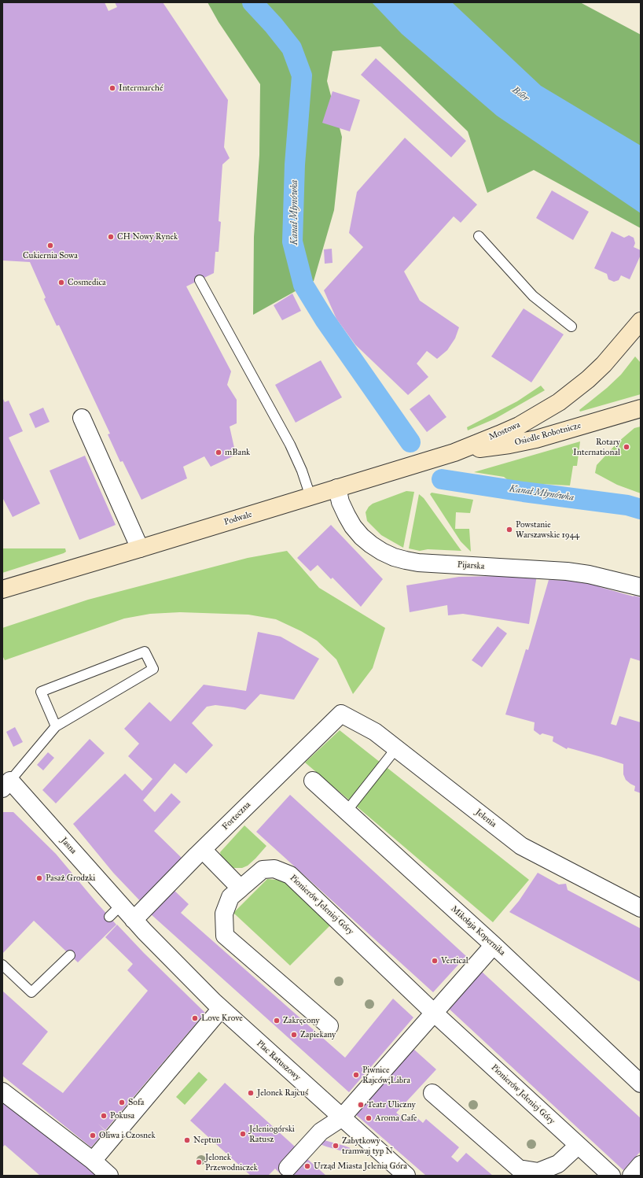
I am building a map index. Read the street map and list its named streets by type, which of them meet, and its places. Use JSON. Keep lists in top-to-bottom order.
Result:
{
  "streets": {
    "street": [
      "Mostowa",
      "Osiedle Robotnicze",
      "Podwale",
      "Pijarska",
      "Forteczna",
      "Jelenia",
      "Jasna",
      "Pionierów Jeleniej Góry",
      "Mikołaja Kopernika",
      "Plac Ratuszowy"
    ]
  },
  "crossings": [
    ["Mostowa", "Osiedle Robotnicze"],
    ["Mostowa", "Podwale"],
    ["Mostowa", "Pijarska"],
    ["Podwale", "Pijarska"],
    ["Forteczna", "Jelenia"],
    ["Forteczna", "Jasna"],
    ["Forteczna", "Plac Ratuszowy"],
    ["Jasna", "Plac Ratuszowy"]
  ],
  "water": ["Bóbr", "Kanał Młynówka"],
  "places": [
    "Intermarché",
    "CH Nowy Rynek",
    "Cukiernia Sowa",
    "Cosmedica",
    "Rotary International",
    "mBank",
    "Powstanie Warszawskie 1944",
    "Pasaż Grodzki",
    "Vertical",
    "Love Krove",
    "Zakręcony",
    "Zapiekany",
    "Piwnice Rajców;Libra",
    "Jelonek Rajcuś",
    "Sofa",
    "Teatr Uliczny",
    "Pokusa",
    "Aroma Cafe",
    "Jeleniogórski Ratusz",
    "Oliwa i Czosnek",
    "Neptun",
    "Zabytkowy tramwaj typ N",
    "Jelonek Przewodniczek",
    "Urząd Miasta Jelenia Góra"
  ]
}
